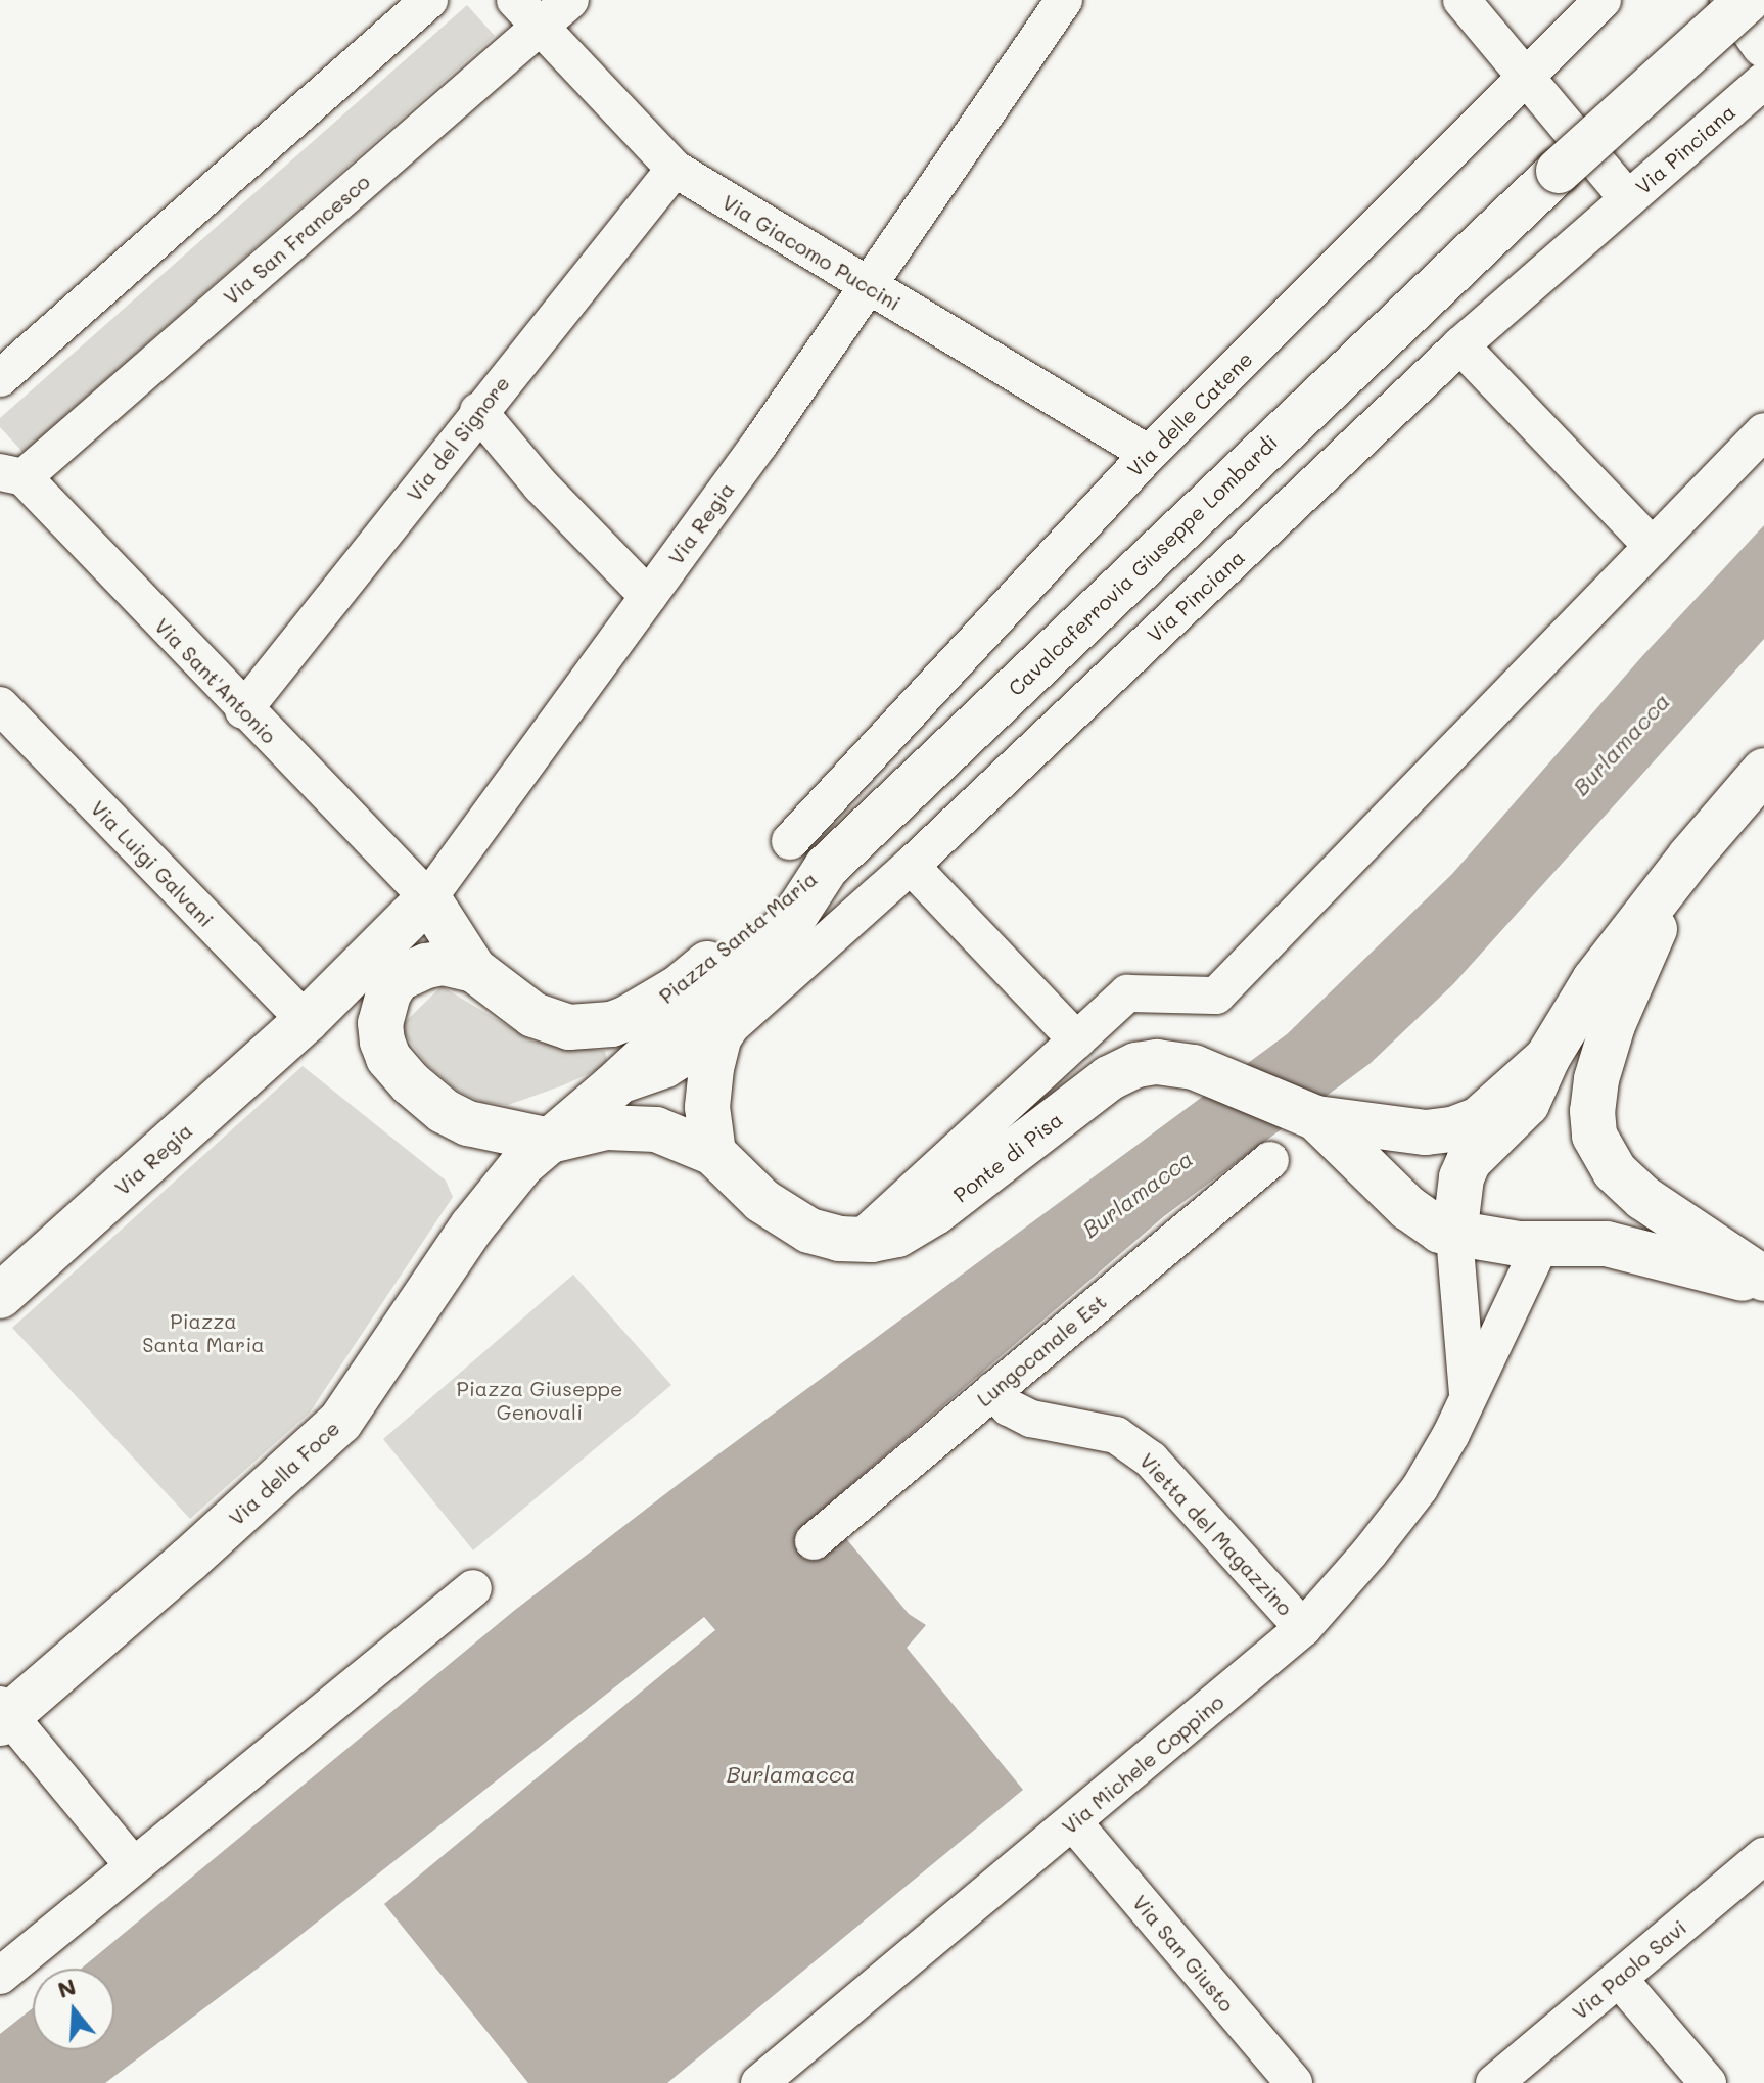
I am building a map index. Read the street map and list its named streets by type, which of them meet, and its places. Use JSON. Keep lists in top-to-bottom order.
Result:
{
  "streets": {
    "street": [
      "Via Pinciana",
      "Via San Francesco",
      "Via Giacomo Puccini",
      "Via delle Catene",
      "Via del Signore",
      "Via Regia",
      "Cavalcaferrovia Giuseppe Lombardi",
      "Via Sant'Antonio",
      "Via Luigi Galvani",
      "Piazza Santa Maria",
      "Ponte di Pisa",
      "Lungocanale Est",
      "Via della Foce",
      "Vietta del Magazzino",
      "Via Michele Coppino",
      "Via San Giusto",
      "Via Paolo Savi"
    ]
  },
  "crossings": [
    ["Via Pinciana", "Cavalcaferrovia Giuseppe Lombardi"],
    ["Via San Francesco", "Via Giacomo Puccini"],
    ["Via San Francesco", "Via Sant'Antonio"],
    ["Via Giacomo Puccini", "Via delle Catene"],
    ["Via Giacomo Puccini", "Via del Signore"],
    ["Via Giacomo Puccini", "Via Regia"],
    ["Via del Signore", "Via Sant'Antonio"],
    ["Via Regia", "Via Sant'Antonio"],
    ["Via Regia", "Via Luigi Galvani"],
    ["Via Regia", "Piazza Santa Maria"],
    ["Cavalcaferrovia Giuseppe Lombardi", "Piazza Santa Maria"],
    ["Cavalcaferrovia Giuseppe Lombardi", "Via della Foce"],
    ["Via Sant'Antonio", "Piazza Santa Maria"],
    ["Lungocanale Est", "Vietta del Magazzino"],
    ["Vietta del Magazzino", "Via Michele Coppino"],
    ["Via Michele Coppino", "Via San Giusto"]
  ],
  "water": ["Burlamacca"],
  "parks": ["Piazza Santa Maria", "Piazza Giuseppe Genovali"],
  "north": "top"
}
